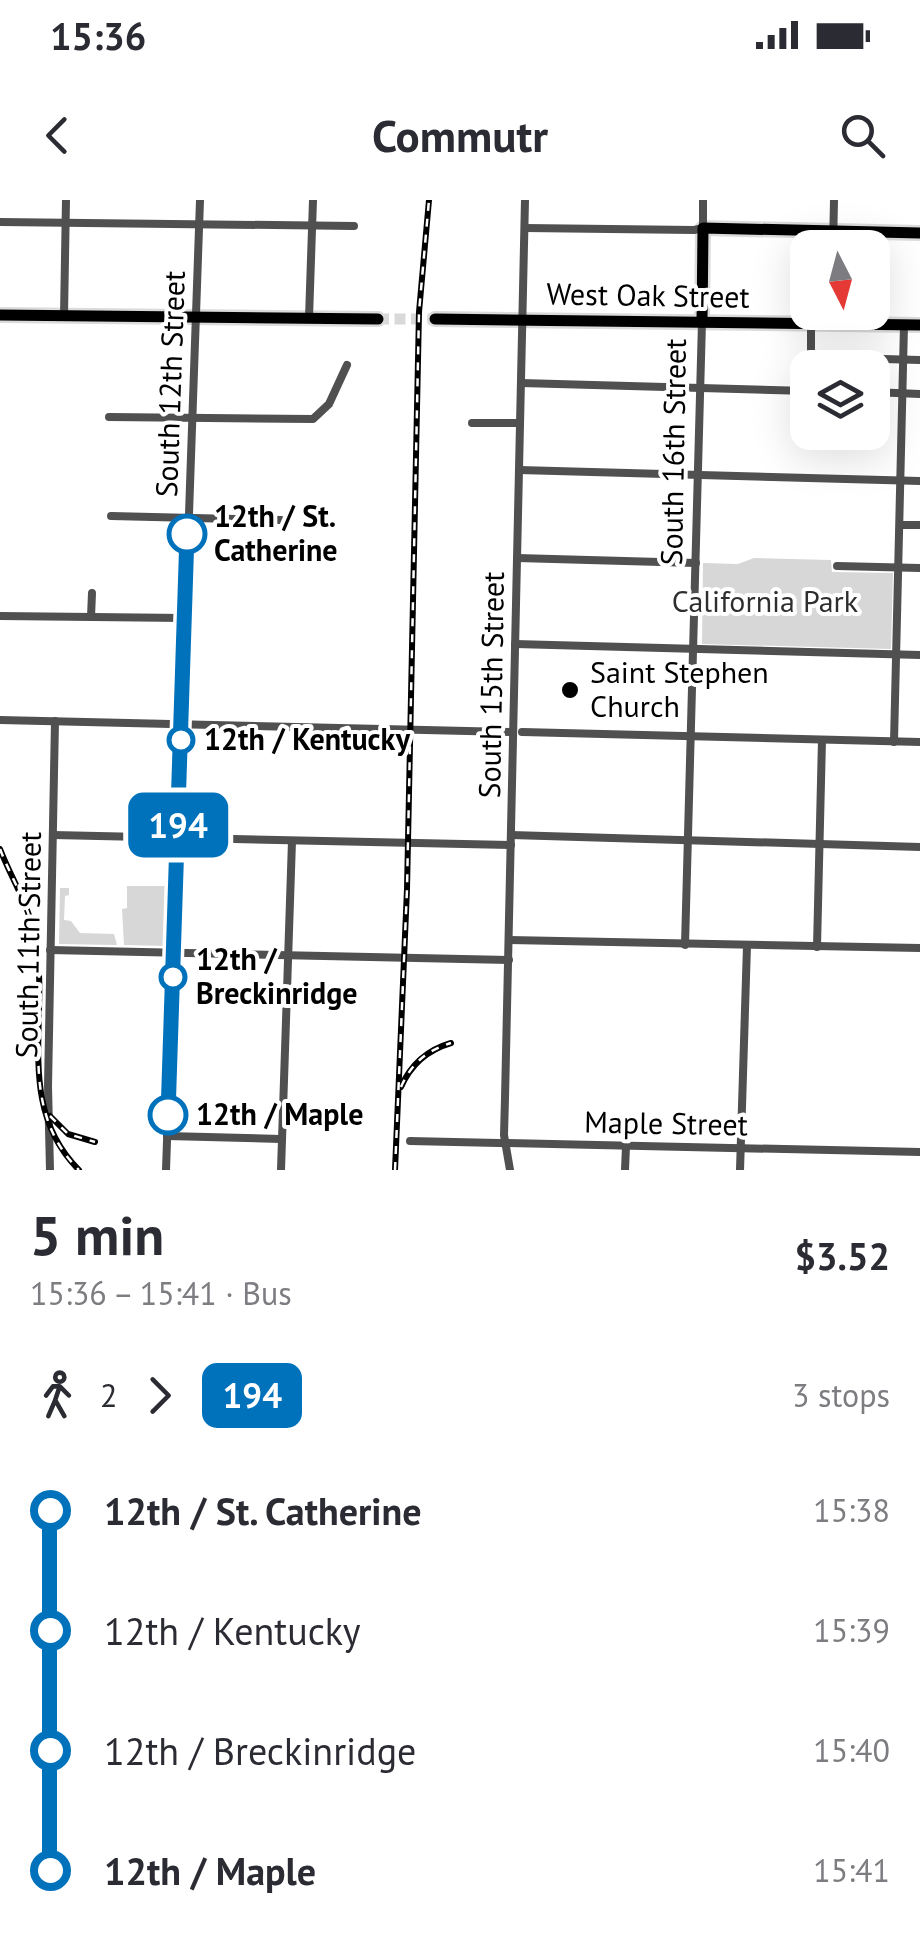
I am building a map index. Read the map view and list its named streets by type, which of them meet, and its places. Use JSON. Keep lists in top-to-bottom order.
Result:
{
  "streets": {
    "main road": ["West Oak Street", "South 16th Street"],
    "street": [
      "South 12th Street",
      "South 15th Street",
      "South 11th Street",
      "Maple Street"
    ]
  },
  "crossings": [
    ["West Oak Street", "South 16th Street"],
    ["West Oak Street", "South 15th Street"],
    ["South 15th Street", "Maple Street"]
  ],
  "parks": ["California Park"],
  "places": [
    "12th / St. Catherine",
    "Saint Stephen Church",
    "12th / Kentucky",
    "12th / Breckinridge",
    "12th / Maple"
  ],
  "lines": ["bus line 194"],
  "north": "bottom",
  "page": {
    "status": "15:36",
    "header": "Commutr",
    "on_map": "194",
    "heading": ["5 min", "15:36 – 15:41 · Bus", "$3.52"],
    "legs": ["2", "194", "3 stops"],
    "list": [
      {
        "name": "12th / St. Catherine",
        "value": "15:38"
      },
      {
        "name": "12th / Kentucky",
        "value": "15:39"
      },
      {
        "name": "12th / Breckinridge",
        "value": "15:40"
      },
      {
        "name": "12th / Maple",
        "value": "15:41"
      }
    ]
  }
}
